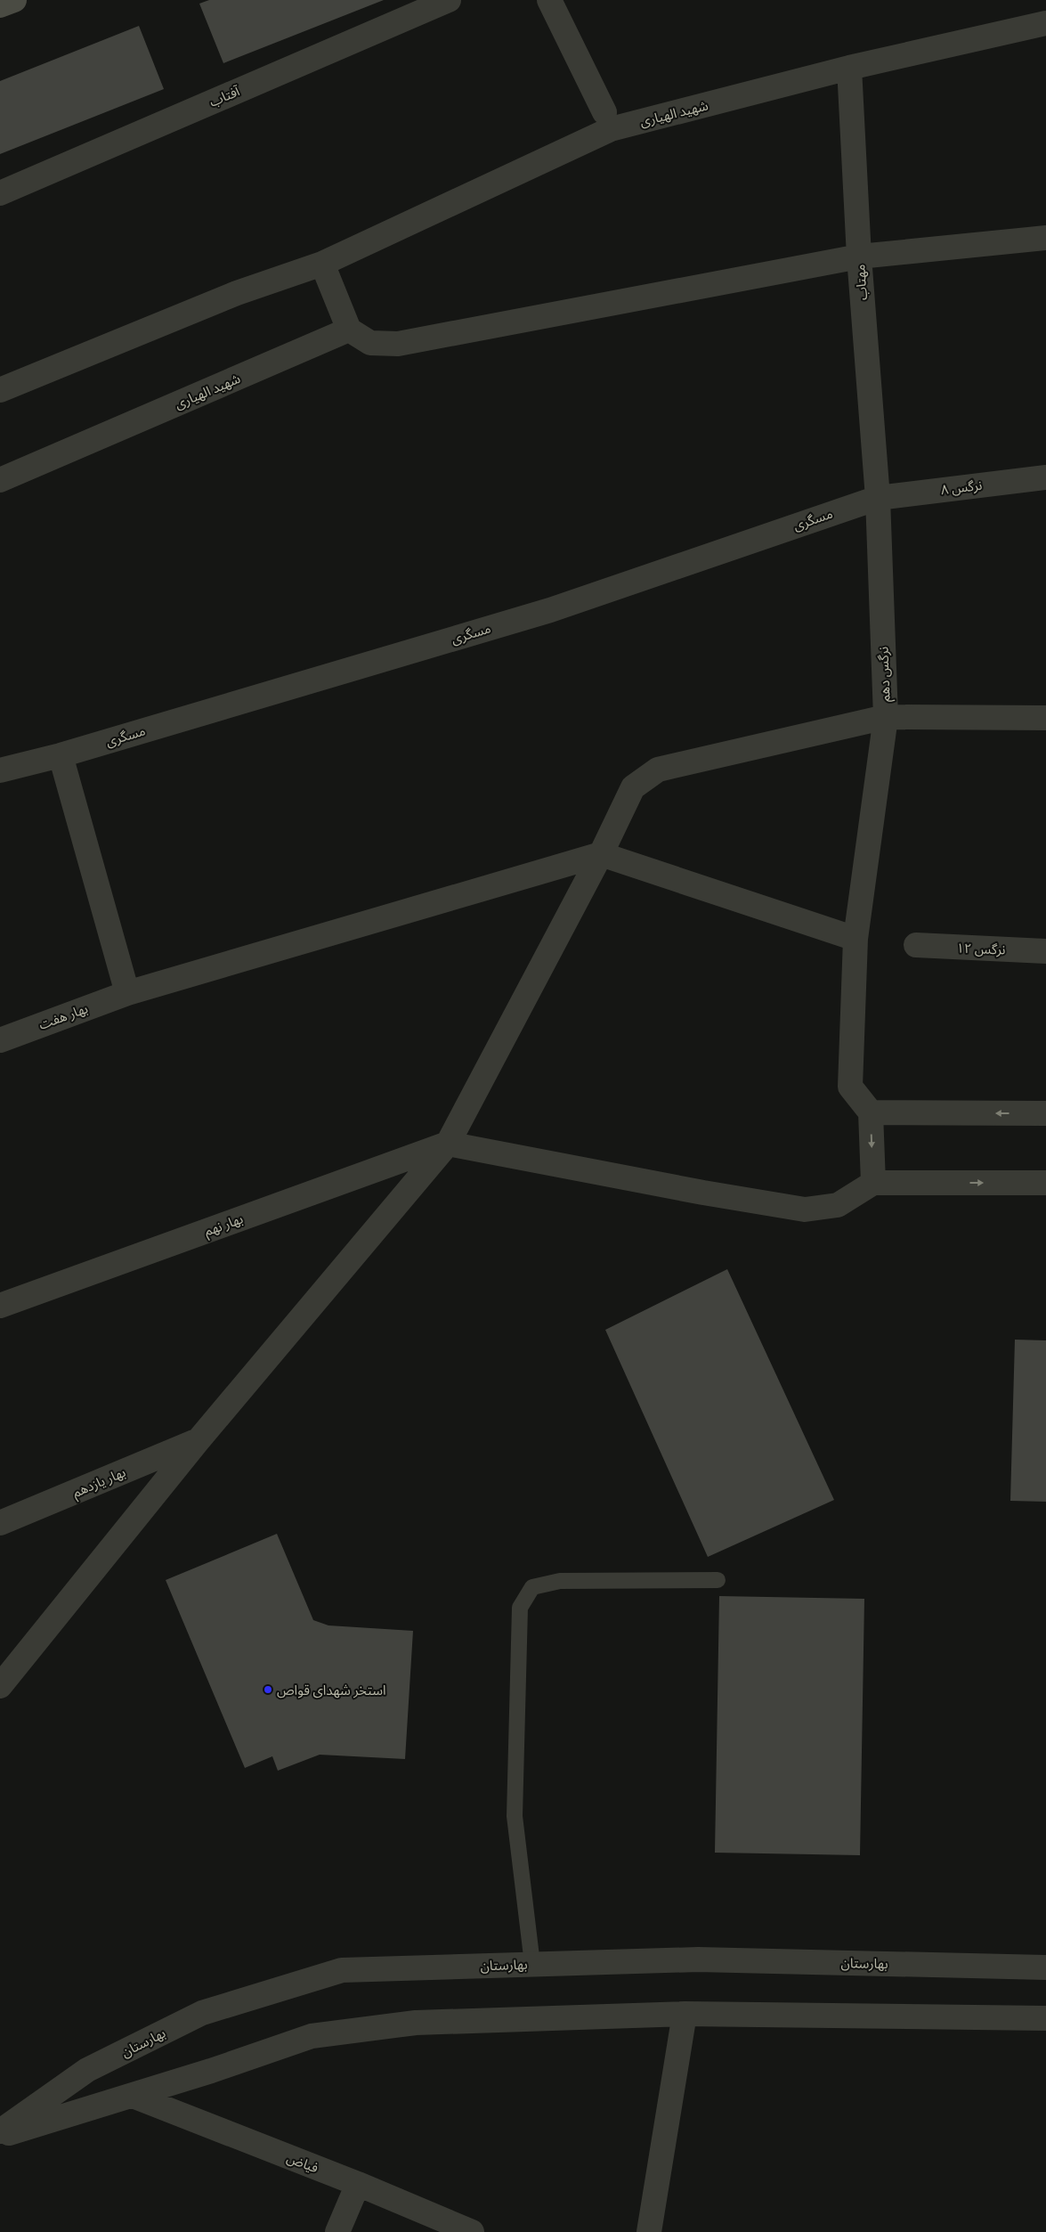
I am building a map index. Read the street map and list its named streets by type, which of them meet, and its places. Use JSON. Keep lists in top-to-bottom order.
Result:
{
  "streets": {
    "street": [
      "آفتاب",
      "شهید الهیاری",
      "مهتاب",
      "نرگس ۸",
      "مسگری",
      "نرگس دهم",
      "نرگس ۱۲",
      "بهار هفت",
      "بهار نهم",
      "بهار یازدهم",
      "بهارستان",
      "فیاض"
    ]
  },
  "crossings": [
    ["شهید الهیاری", "مهتاب"],
    ["مهتاب", "نرگس ۸"],
    ["مهتاب", "مسگری"],
    ["مهتاب", "نرگس دهم"],
    ["نرگس ۸", "مسگری"],
    ["نرگس ۸", "نرگس دهم"],
    ["مسگری", "نرگس دهم"]
  ],
  "places": ["استخر شهدای قواص"]
}
